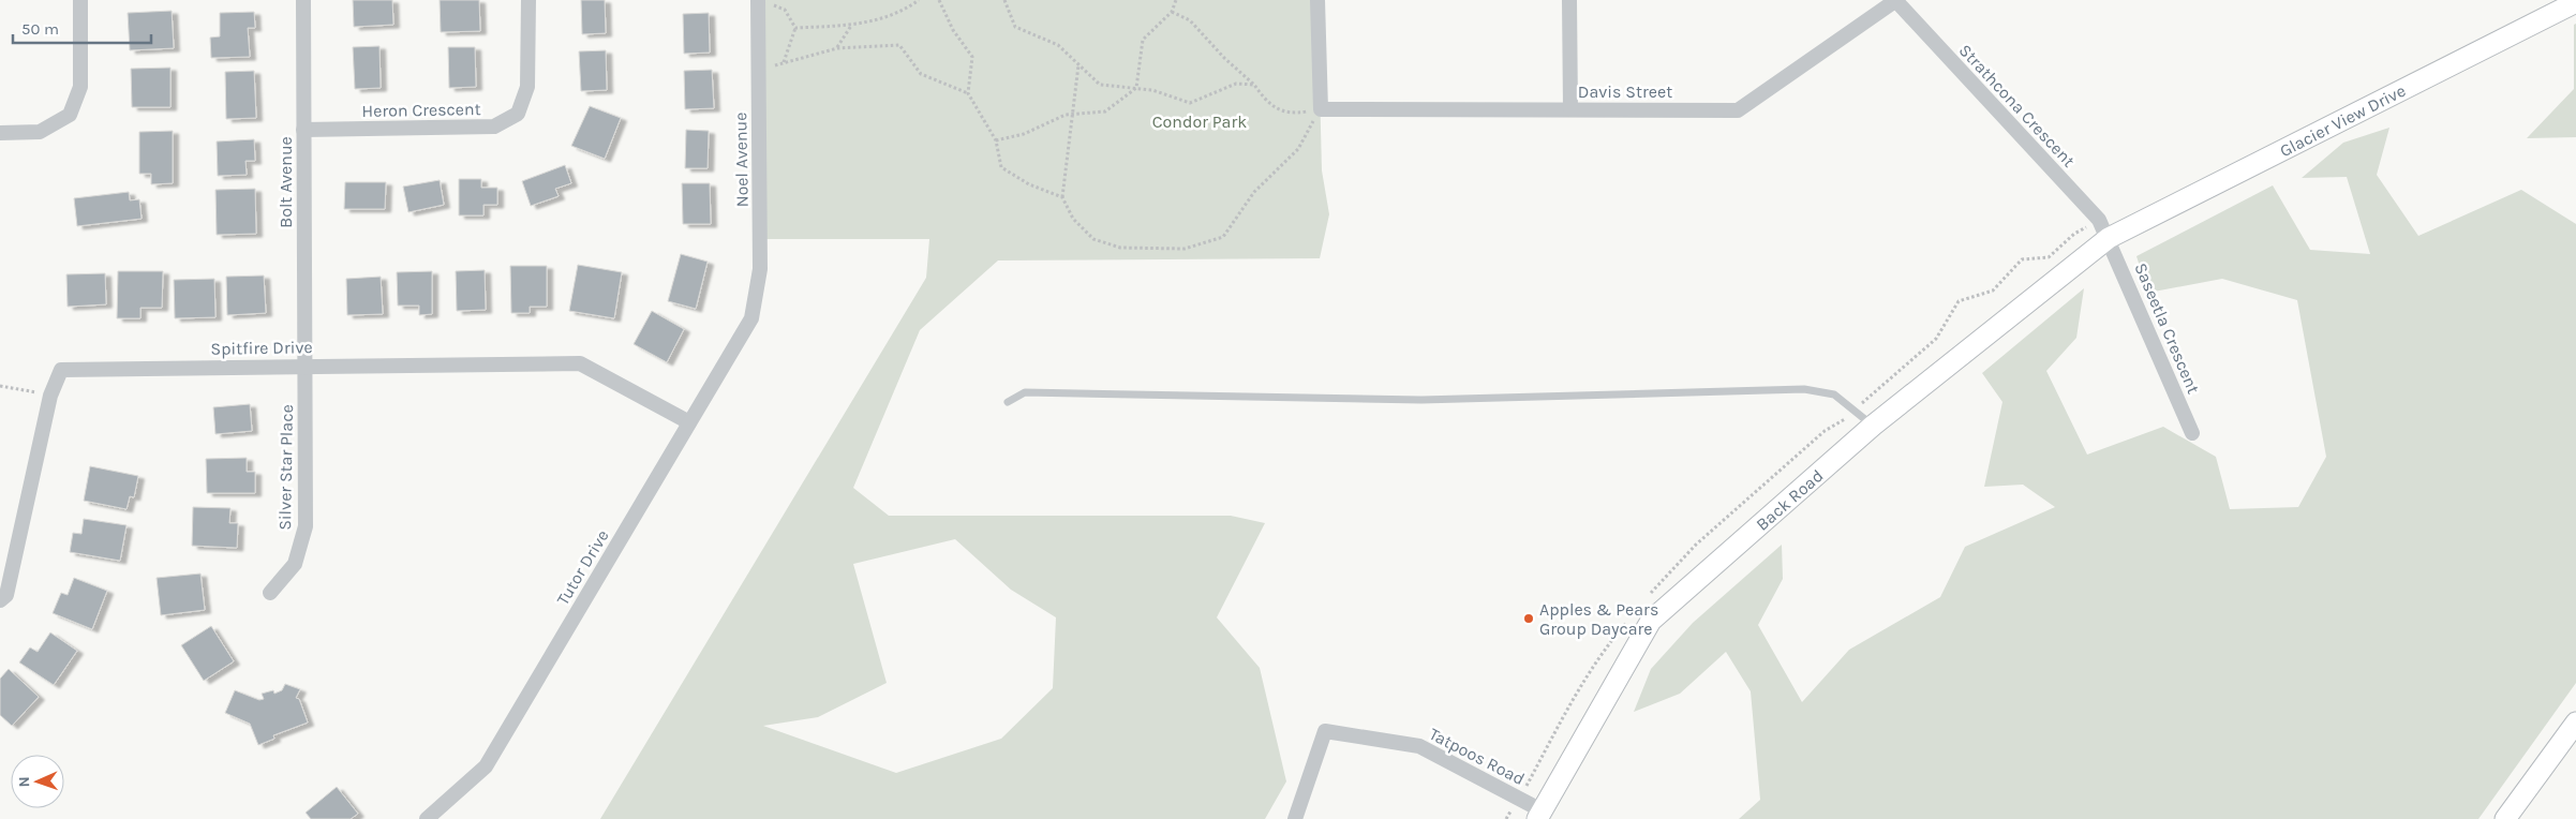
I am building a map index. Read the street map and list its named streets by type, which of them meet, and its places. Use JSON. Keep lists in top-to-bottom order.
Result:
{
  "streets": {
    "street": [
      "Davis Street",
      "Strathcona Crescent",
      "Heron Crescent",
      "Glacier View Drive",
      "Noel Avenue",
      "Bolt Avenue",
      "Saseetla Crescent",
      "Spitfire Drive",
      "Silver Star Place",
      "Back Road",
      "Tutor Drive",
      "Tatpoos Road"
    ]
  },
  "crossings": [
    ["Davis Street", "Strathcona Crescent"],
    ["Strathcona Crescent", "Glacier View Drive"],
    ["Strathcona Crescent", "Saseetla Crescent"],
    ["Strathcona Crescent", "Back Road"],
    ["Heron Crescent", "Bolt Avenue"],
    ["Glacier View Drive", "Saseetla Crescent"],
    ["Glacier View Drive", "Back Road"],
    ["Noel Avenue", "Tutor Drive"],
    ["Bolt Avenue", "Spitfire Drive"],
    ["Bolt Avenue", "Silver Star Place"],
    ["Saseetla Crescent", "Back Road"],
    ["Spitfire Drive", "Silver Star Place"],
    ["Spitfire Drive", "Tutor Drive"],
    ["Back Road", "Tatpoos Road"]
  ],
  "parks": ["Condor Park"],
  "places": ["Apples & Pears Group Daycare"],
  "scale_bar": "50 m",
  "north": "left"
}
